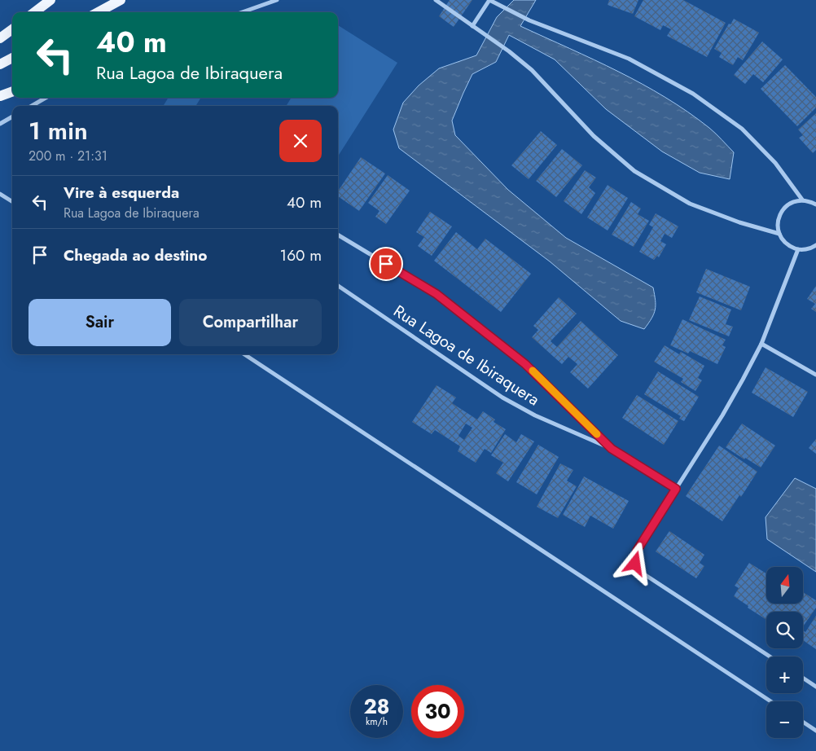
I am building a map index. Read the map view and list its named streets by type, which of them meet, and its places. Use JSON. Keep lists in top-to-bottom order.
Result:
{
  "streets": {
    "street": ["Rua Lagoa de Ibiraquera"]
  },
  "north": "top",
  "page": {
    "turn": ["40 m", "Rua Lagoa de Ibiraquera"],
    "heading": ["1 min", "200 m · 21:31"],
    "list": [
      {
        "name": "Vire à esquerda",
        "note": "Rua Lagoa de Ibiraquera",
        "value": "40 m"
      },
      {
        "name": "Chegada ao destino",
        "value": "160 m"
      }
    ],
    "buttons": ["Sair", "Compartilhar"],
    "map_buttons": ["+", "−"],
    "speed": "28 km/h",
    "limit": "30"
  }
}
